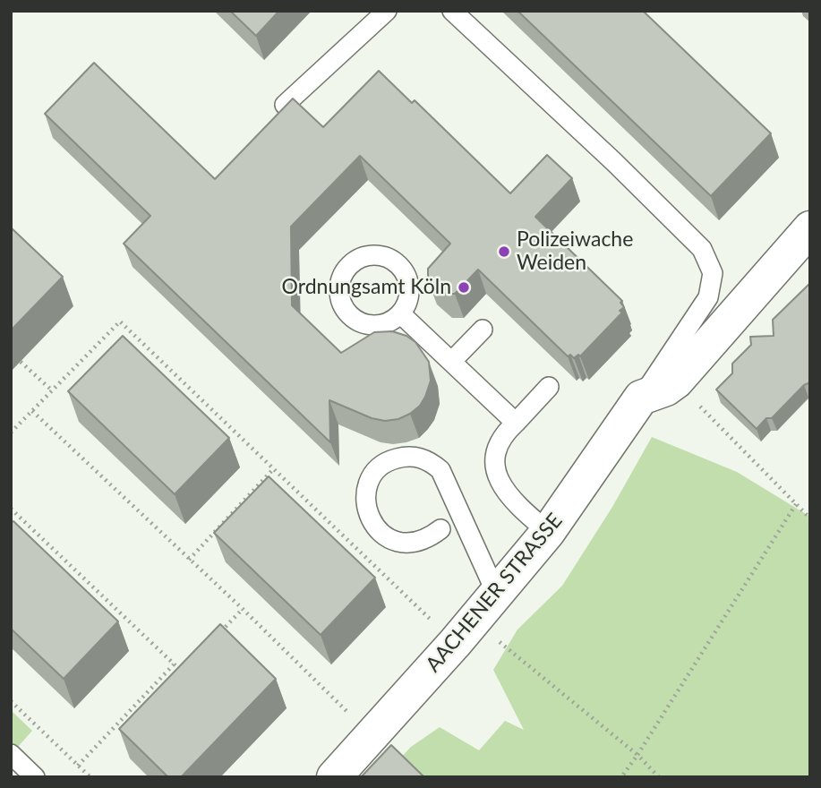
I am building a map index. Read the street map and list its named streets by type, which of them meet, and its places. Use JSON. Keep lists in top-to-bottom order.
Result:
{
  "streets": {
    "street": ["AACHENER STRASSE"]
  },
  "places": ["Polizeiwache Weiden", "Ordnungsamt Köln"]
}
